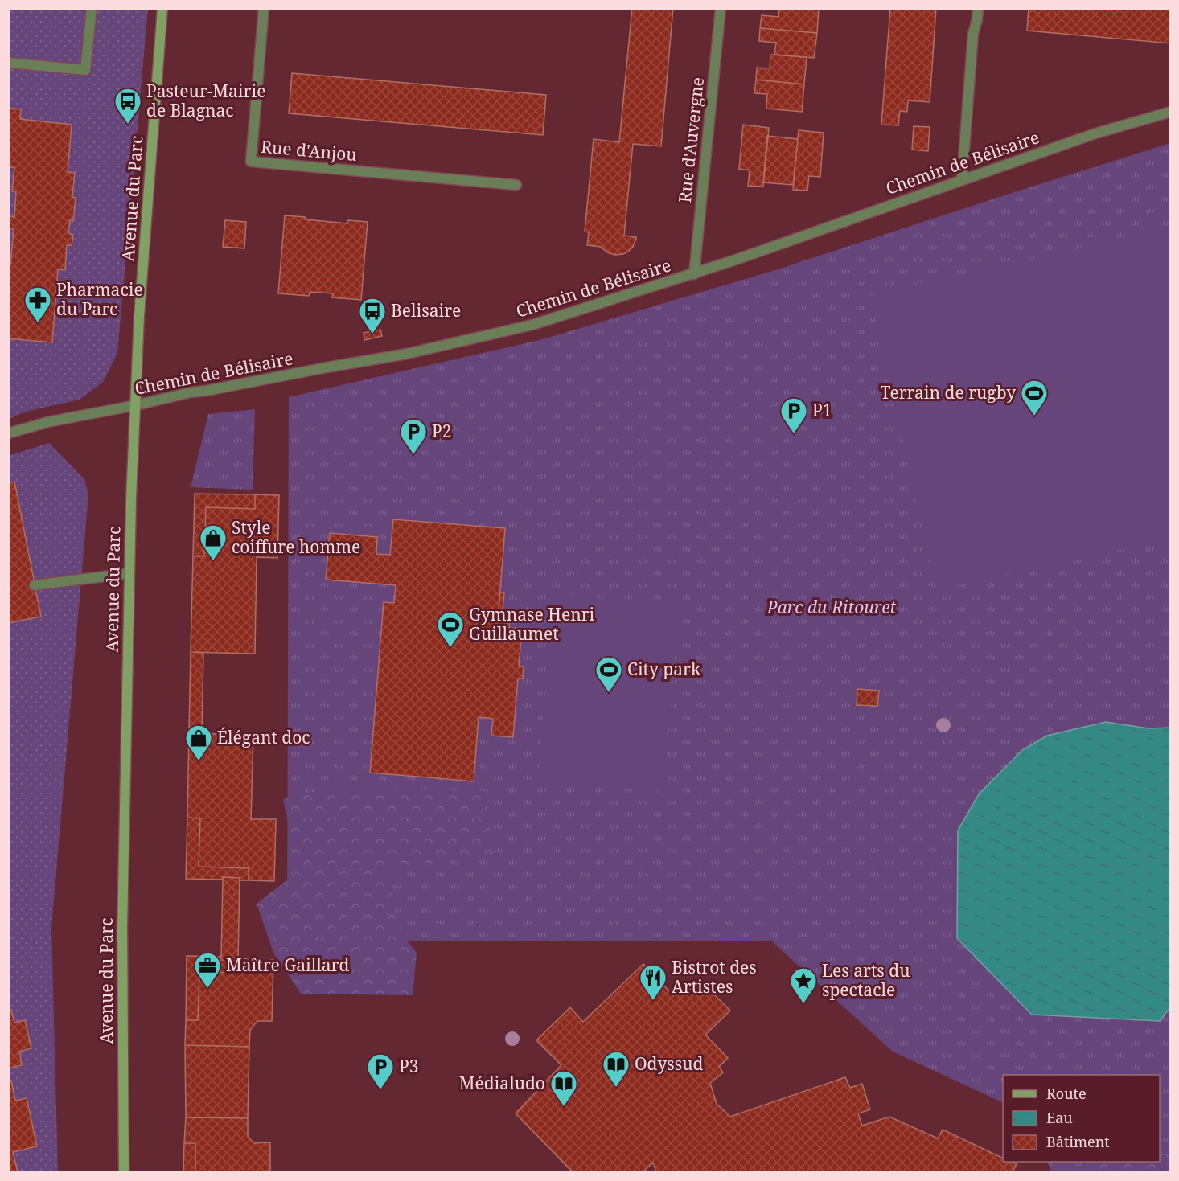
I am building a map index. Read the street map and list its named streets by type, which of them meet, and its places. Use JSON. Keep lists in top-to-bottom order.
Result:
{
  "streets": {
    "street": [
      "Rue d'Auvergne",
      "Rue d'Anjou",
      "Chemin de Bélisaire",
      "Avenue du Parc"
    ]
  },
  "crossings": [
    ["Rue d'Auvergne", "Chemin de Bélisaire"],
    ["Chemin de Bélisaire", "Avenue du Parc"]
  ],
  "parks": ["Parc du Ritouret"],
  "places": {
    "bus stop": ["Pasteur-Mairie de Blagnac", "Belisaire"],
    "pharmacy": ["Pharmacie du Parc"],
    "sports": ["Terrain de rugby", "Gymnase Henri Guillaumet", "City park"],
    "parking": ["P1", "P2", "P3"],
    "shop": ["Style coiffure homme", "Élégant doc"],
    "office": ["Maître Gaillard"],
    "restaurant": ["Bistrot des Artistes"],
    "place": ["Les arts du spectacle"],
    "library": ["Odyssud", "Médialudo"]
  },
  "legend": ["Route", "Eau", "Bâtiment"]
}
